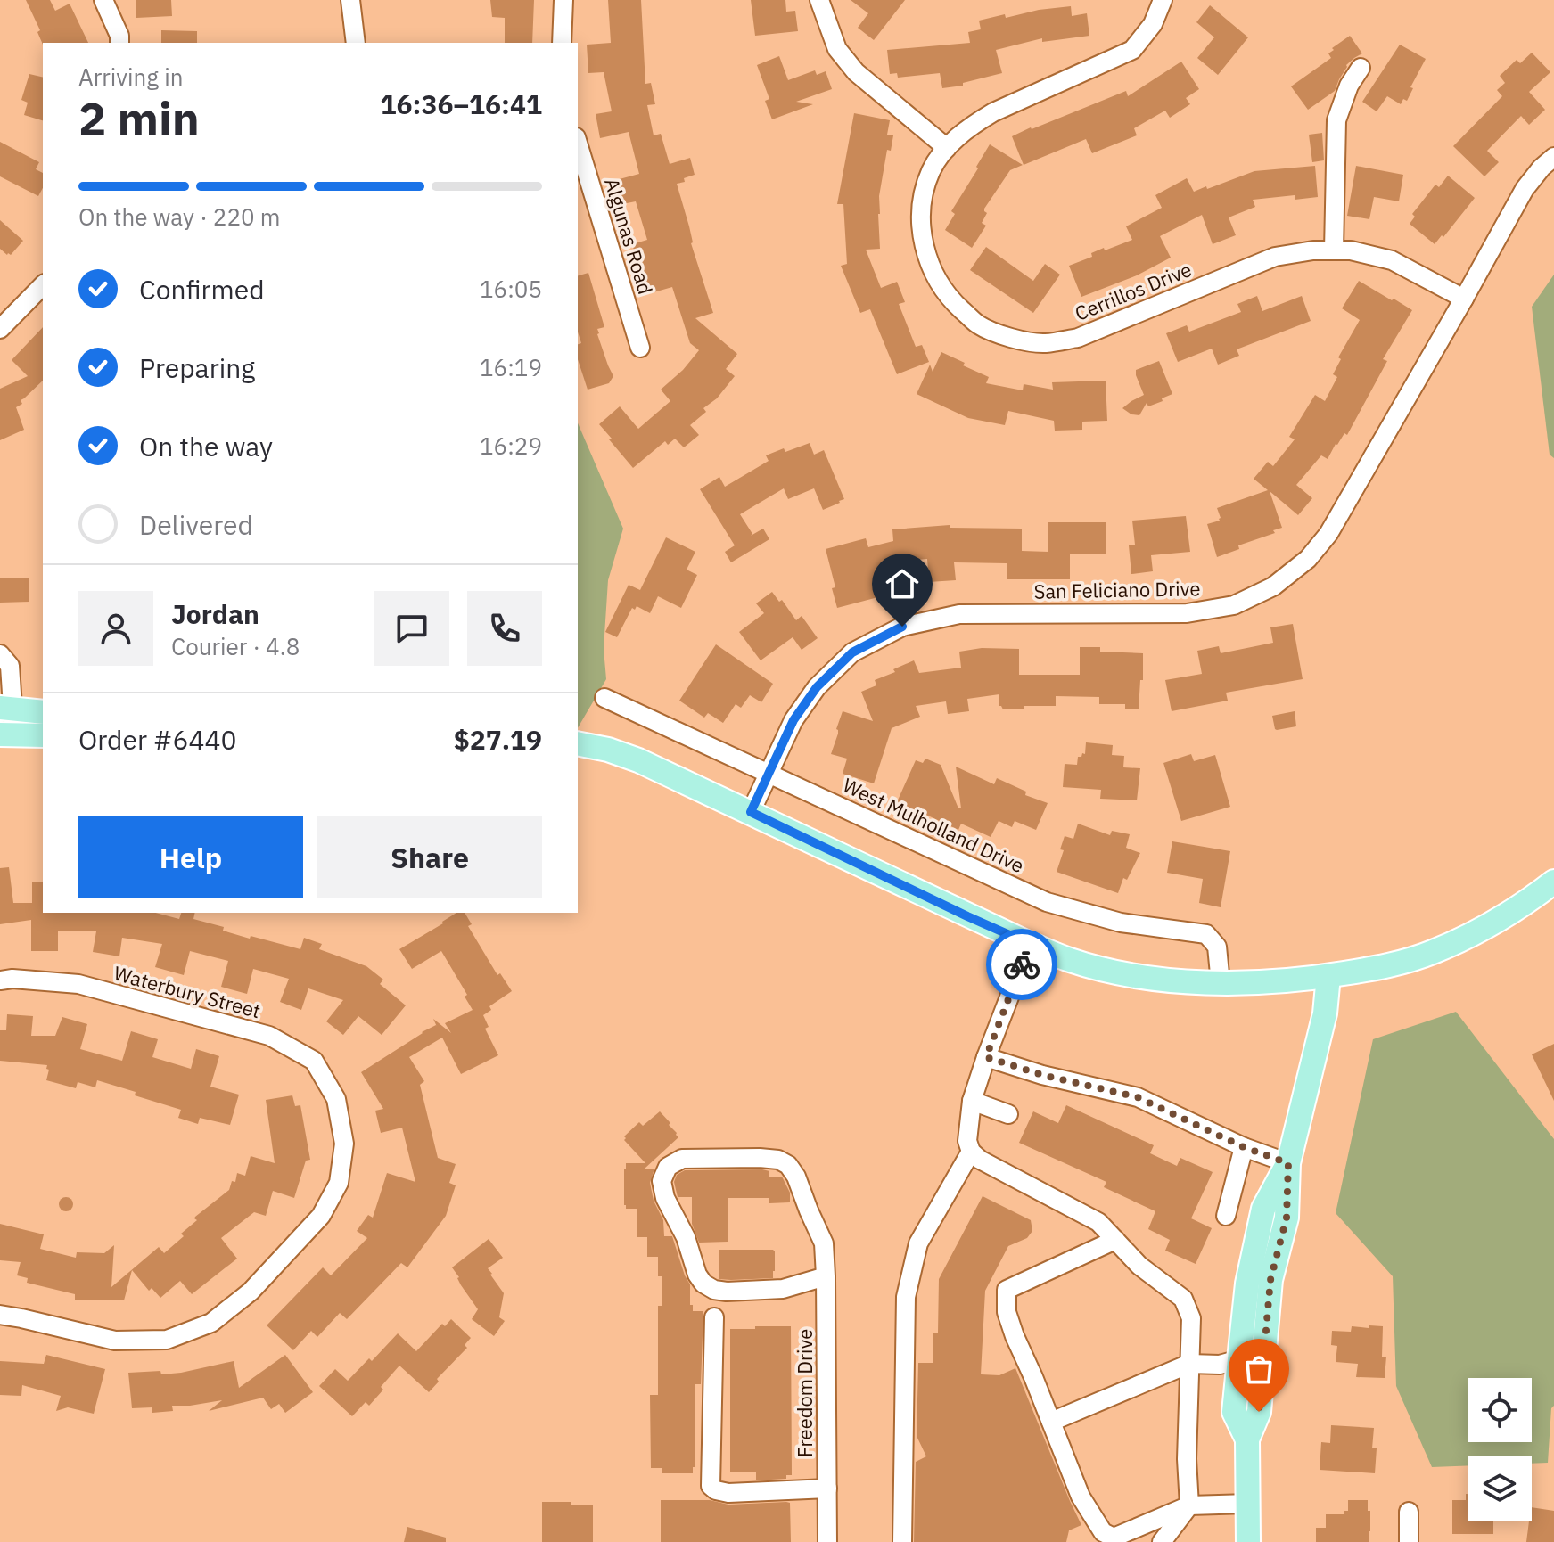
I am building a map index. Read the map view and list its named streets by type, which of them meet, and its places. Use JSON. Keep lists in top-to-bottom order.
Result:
{
  "streets": {
    "street": [
      "Algunas Road",
      "Cerrillos Drive",
      "San Feliciano Drive",
      "West Mulholland Drive",
      "Waterbury Street",
      "Freedom Drive"
    ]
  },
  "crossings": [
    ["Cerrillos Drive", "San Feliciano Drive"],
    ["San Feliciano Drive", "West Mulholland Drive"]
  ],
  "page": {
    "heading": ["2 min", "Arriving in", "16:36–16:41"],
    "panel": [
      "Jordan",
      "Courier · 4.8",
      "Order #6440",
      "$27.19"
    ],
    "bar": "On the way · 220 m",
    "list": [
      ["Confirmed", "16:05"],
      ["Preparing", "16:19"],
      ["On the way", "16:29"],
      "Delivered"
    ],
    "buttons": ["Help", "Share"]
  }
}
